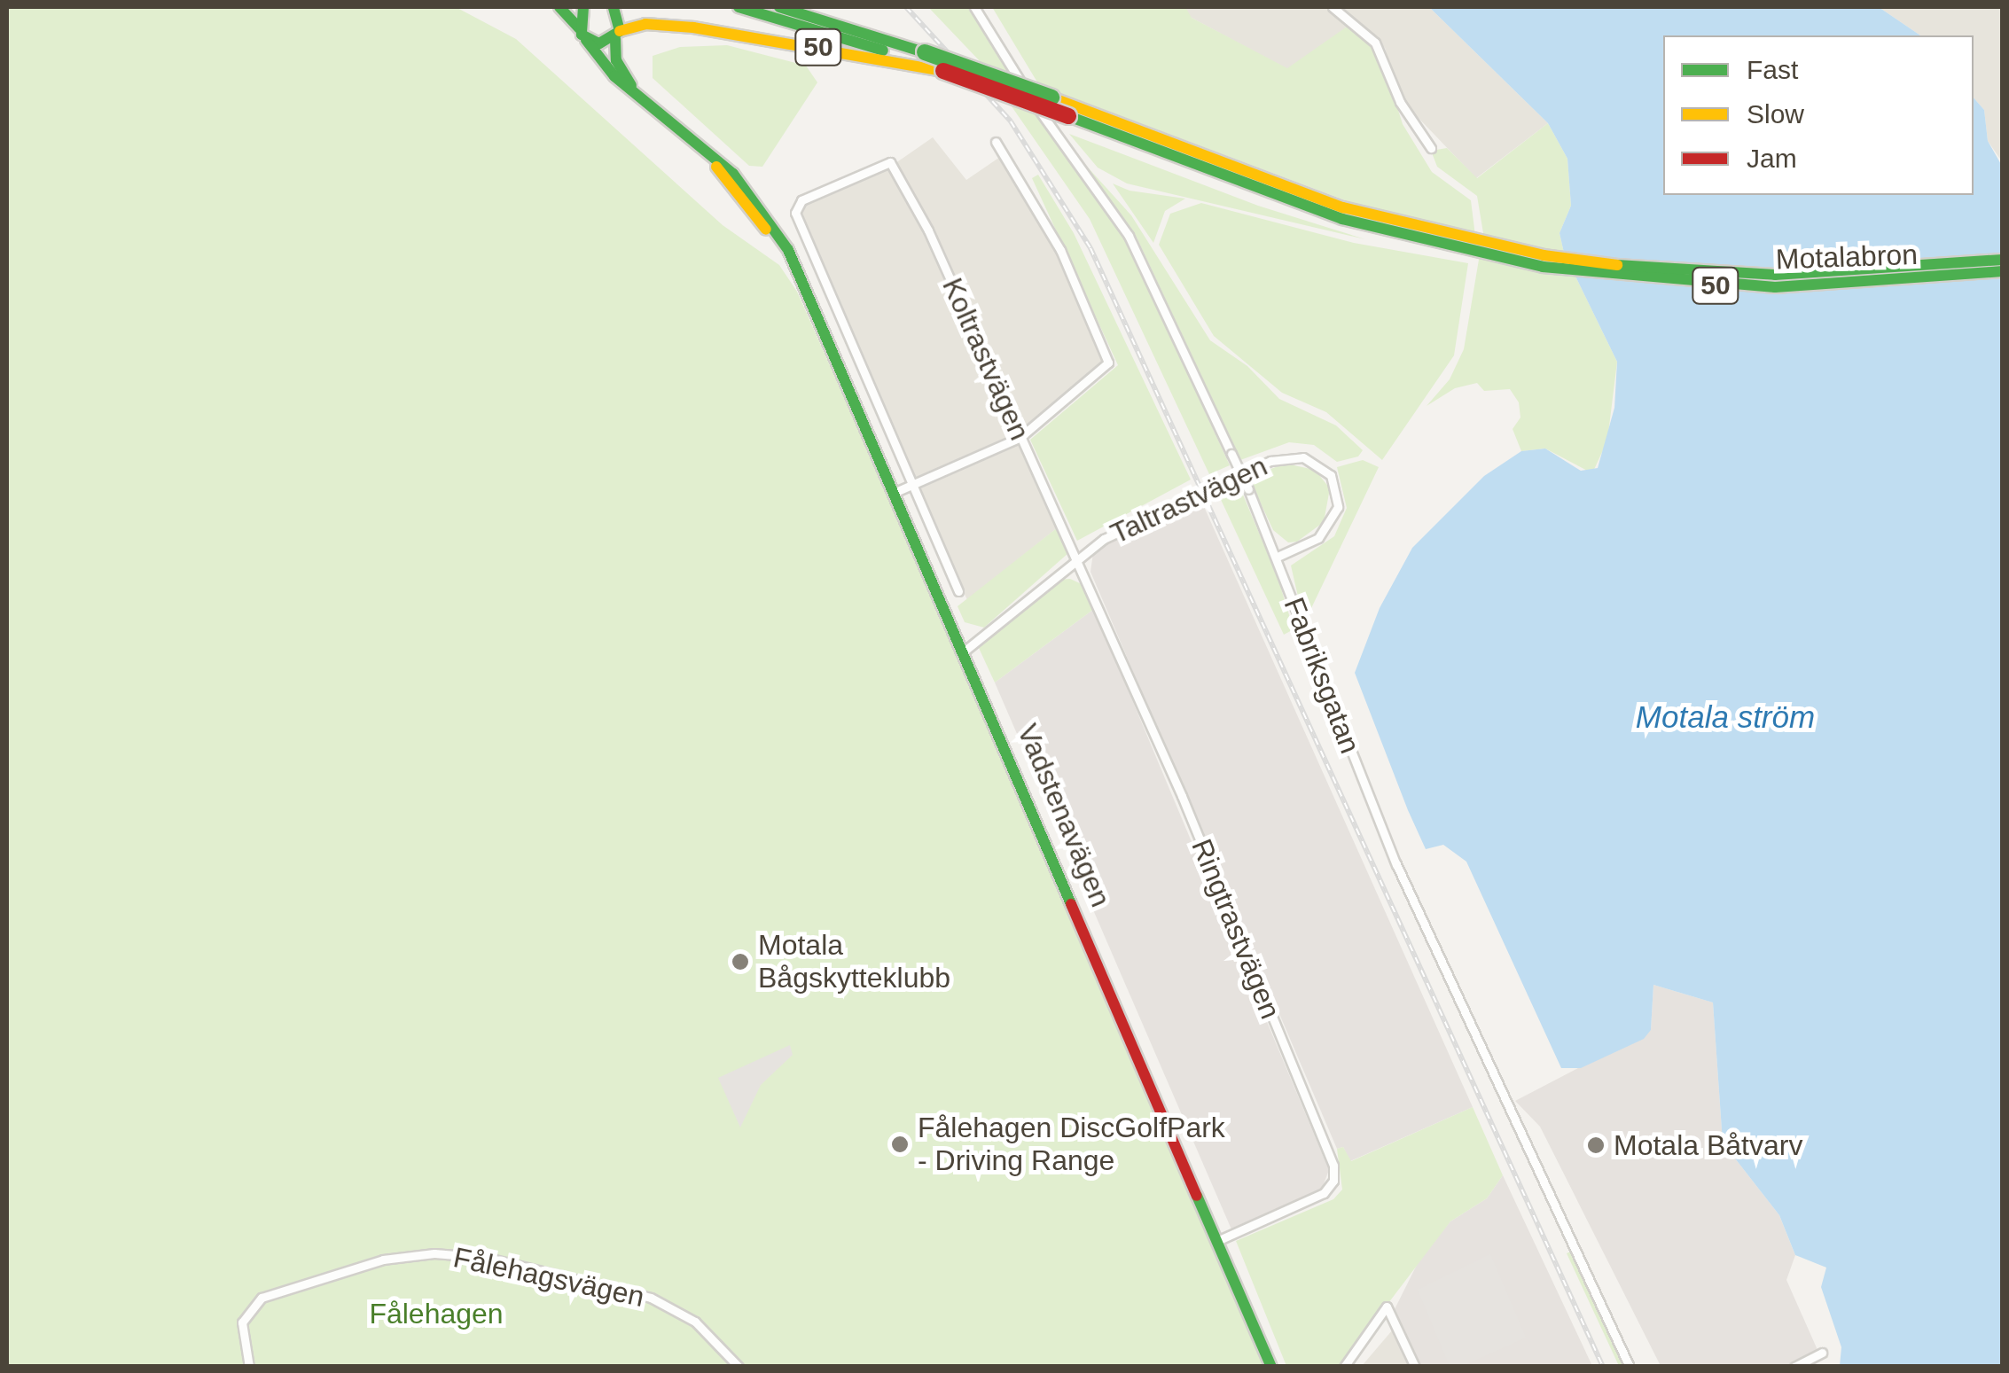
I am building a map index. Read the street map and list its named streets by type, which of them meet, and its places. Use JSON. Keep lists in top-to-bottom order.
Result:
{
  "streets": {
    "main road": ["50", "Motalabron", "Vadstenavägen"],
    "street": [
      "Koltrastvägen",
      "Taltrastvägen",
      "Fabriksgatan",
      "Ringtrastvägen",
      "Fålehagsvägen"
    ]
  },
  "crossings": [
    ["50", "Motalabron"],
    ["50", "Vadstenavägen"],
    ["Koltrastvägen", "Taltrastvägen"],
    ["Koltrastvägen", "Ringtrastvägen"],
    ["Taltrastvägen", "Fabriksgatan"],
    ["Taltrastvägen", "Vadstenavägen"],
    ["Taltrastvägen", "Ringtrastvägen"],
    ["Vadstenavägen", "Ringtrastvägen"]
  ],
  "water": ["Motala ström"],
  "parks": ["Fålehagen"],
  "places": ["Motala Bågskytteklubb", "Fålehagen DiscGolfPark - Driving Range", "Motala Båtvarv"],
  "legend": ["Fast", "Slow", "Jam"]
}
